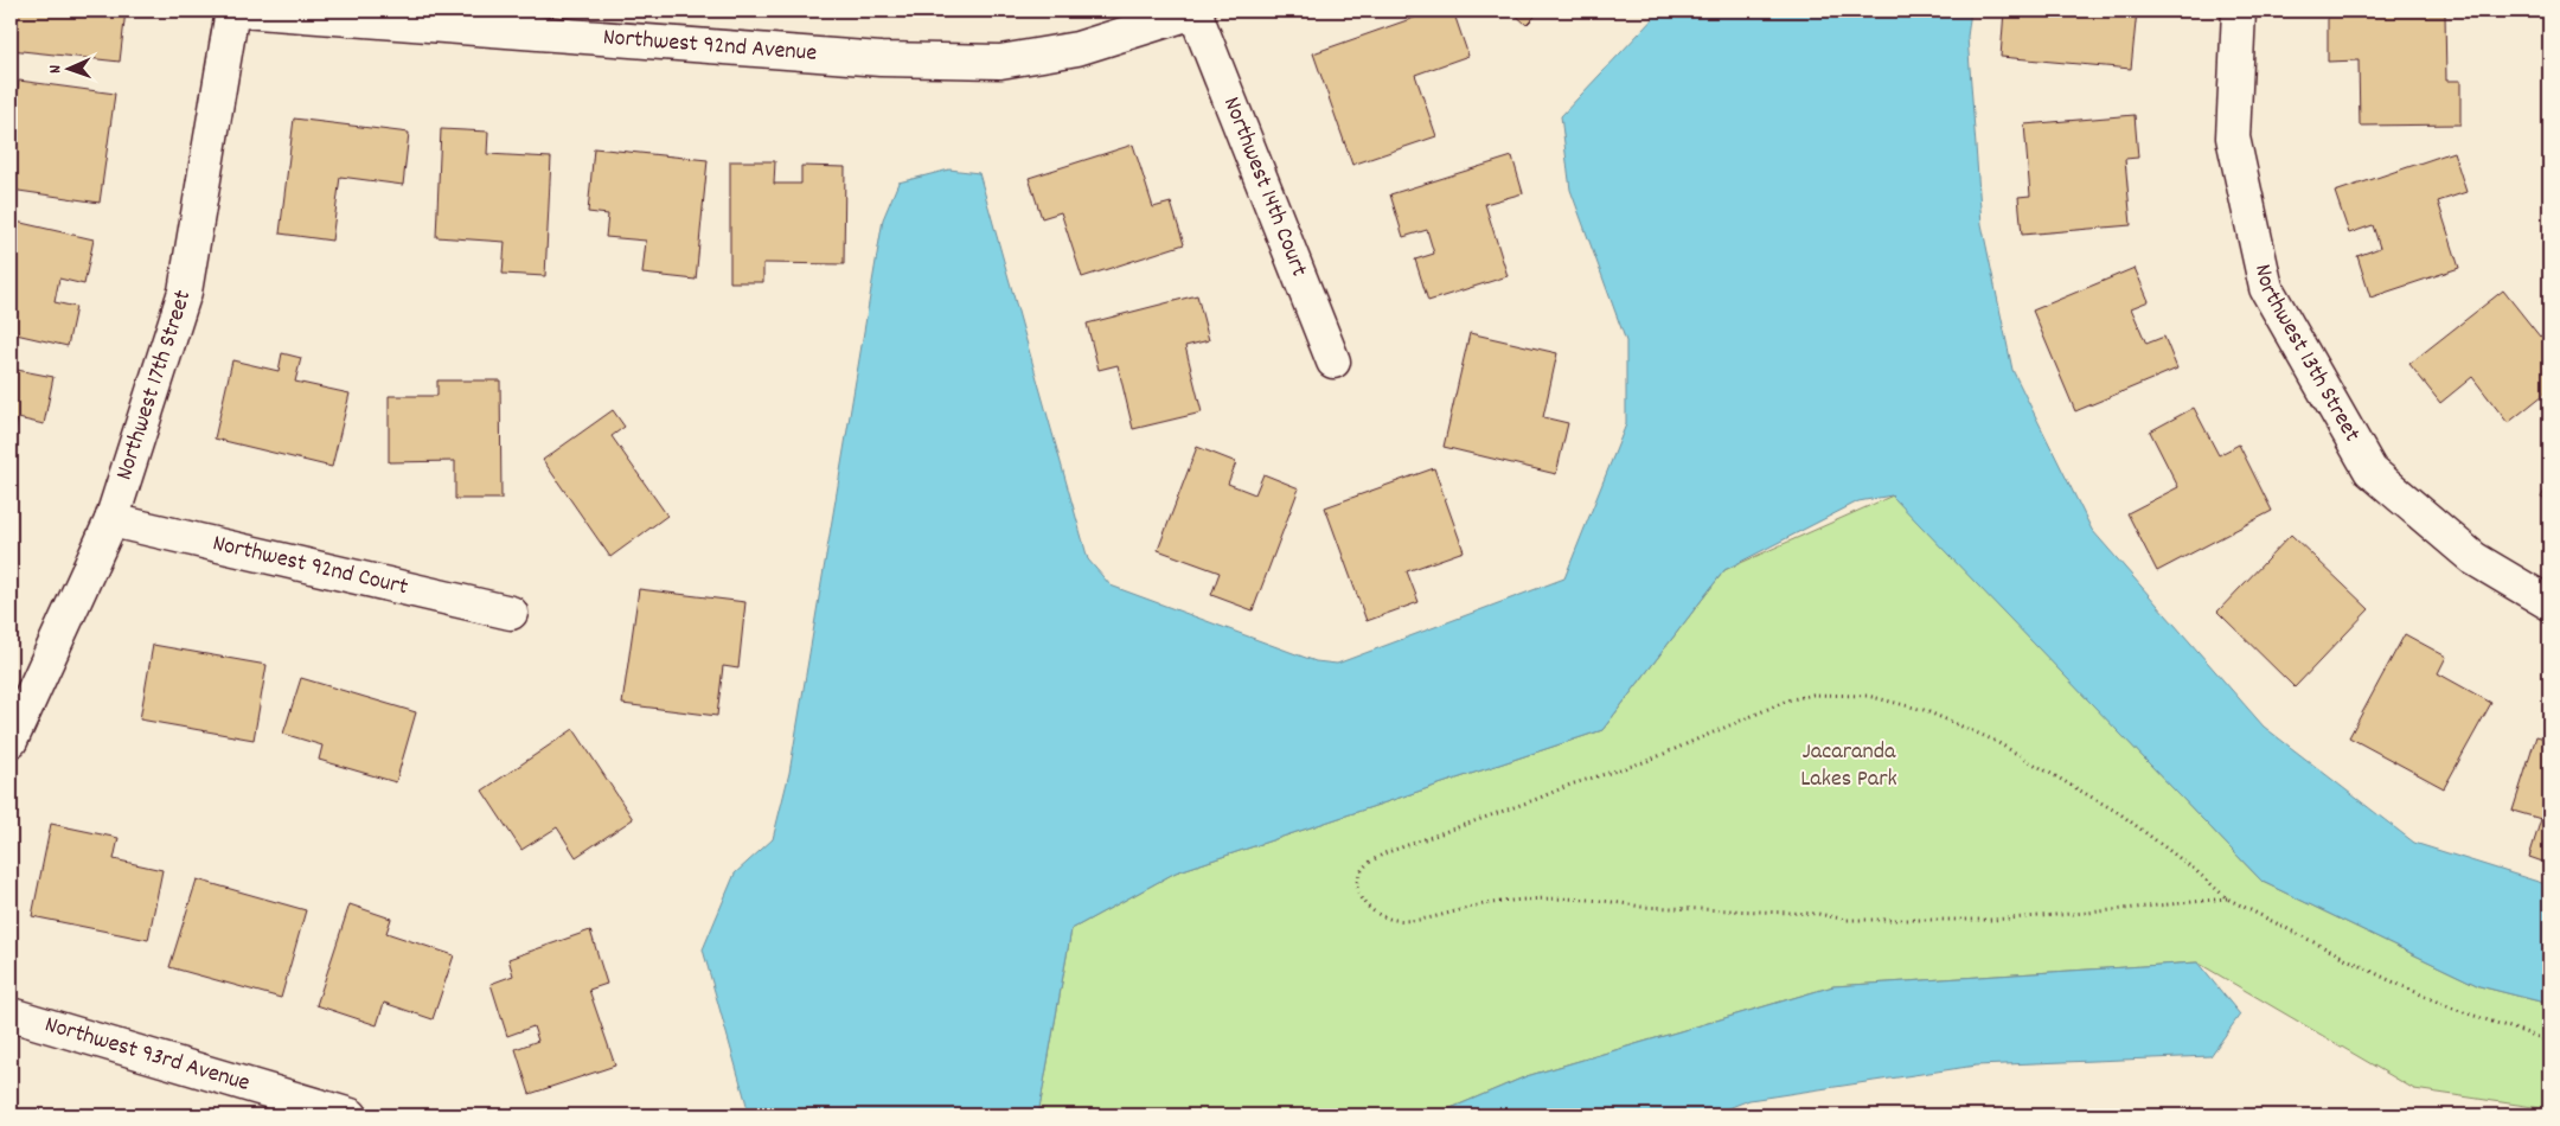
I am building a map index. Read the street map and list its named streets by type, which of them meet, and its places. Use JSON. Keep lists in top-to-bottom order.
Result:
{
  "streets": {
    "street": [
      "Northwest 92nd Avenue",
      "Northwest 14th Court",
      "Northwest 13th Street",
      "Northwest 17th Street",
      "Northwest 92nd Court",
      "Northwest 93rd Avenue"
    ]
  },
  "crossings": [
    ["Northwest 92nd Avenue", "Northwest 14th Court"],
    ["Northwest 17th Street", "Northwest 92nd Court"]
  ],
  "parks": ["Jacaranda Lakes Park"],
  "north": "left"
}
